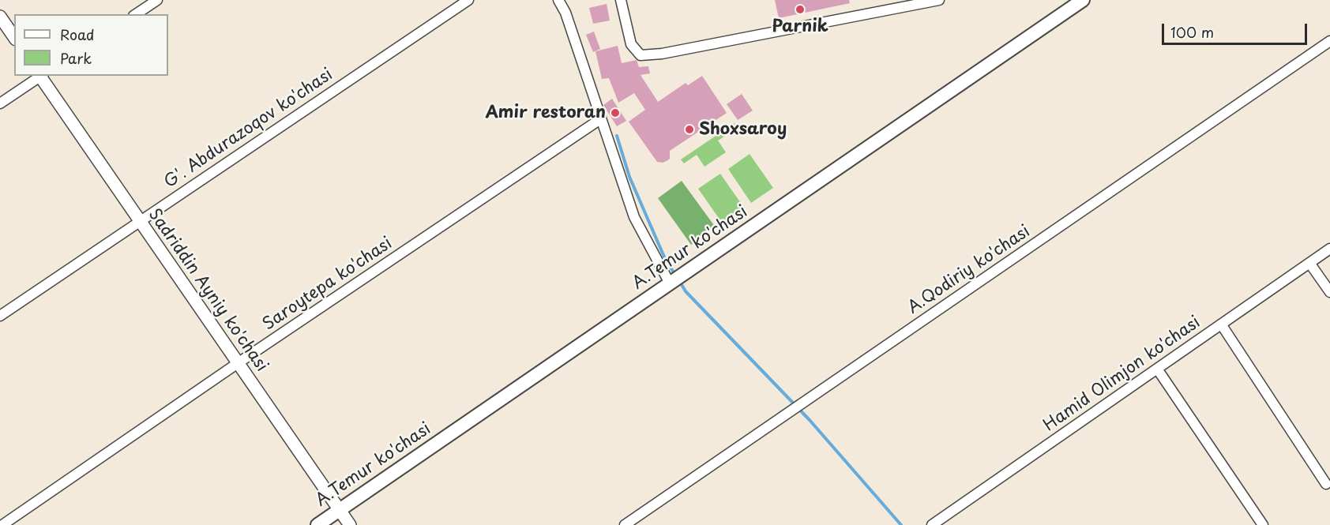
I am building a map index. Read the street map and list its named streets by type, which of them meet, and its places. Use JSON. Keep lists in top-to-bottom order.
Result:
{
  "streets": {
    "main road": ["A.Temur ko'chasi"],
    "street": [
      "G'. Abdurazoqov ko'chasi",
      "A.Qodiriy ko'chasi",
      "Saroytepa ko'chasi",
      "Sadriddin Ayniy ko'chasi",
      "Hamid Olimjon ko'chasi"
    ]
  },
  "crossings": [
    ["G'. Abdurazoqov ko'chasi", "Sadriddin Ayniy ko'chasi"],
    ["A.Temur ko'chasi", "Sadriddin Ayniy ko'chasi"],
    ["Saroytepa ko'chasi", "Sadriddin Ayniy ko'chasi"]
  ],
  "places": ["Parnik", "Amir restoran", "Shoxsaroy"],
  "legend": ["Road", "Park"],
  "scale_bar": "100 m"
}
